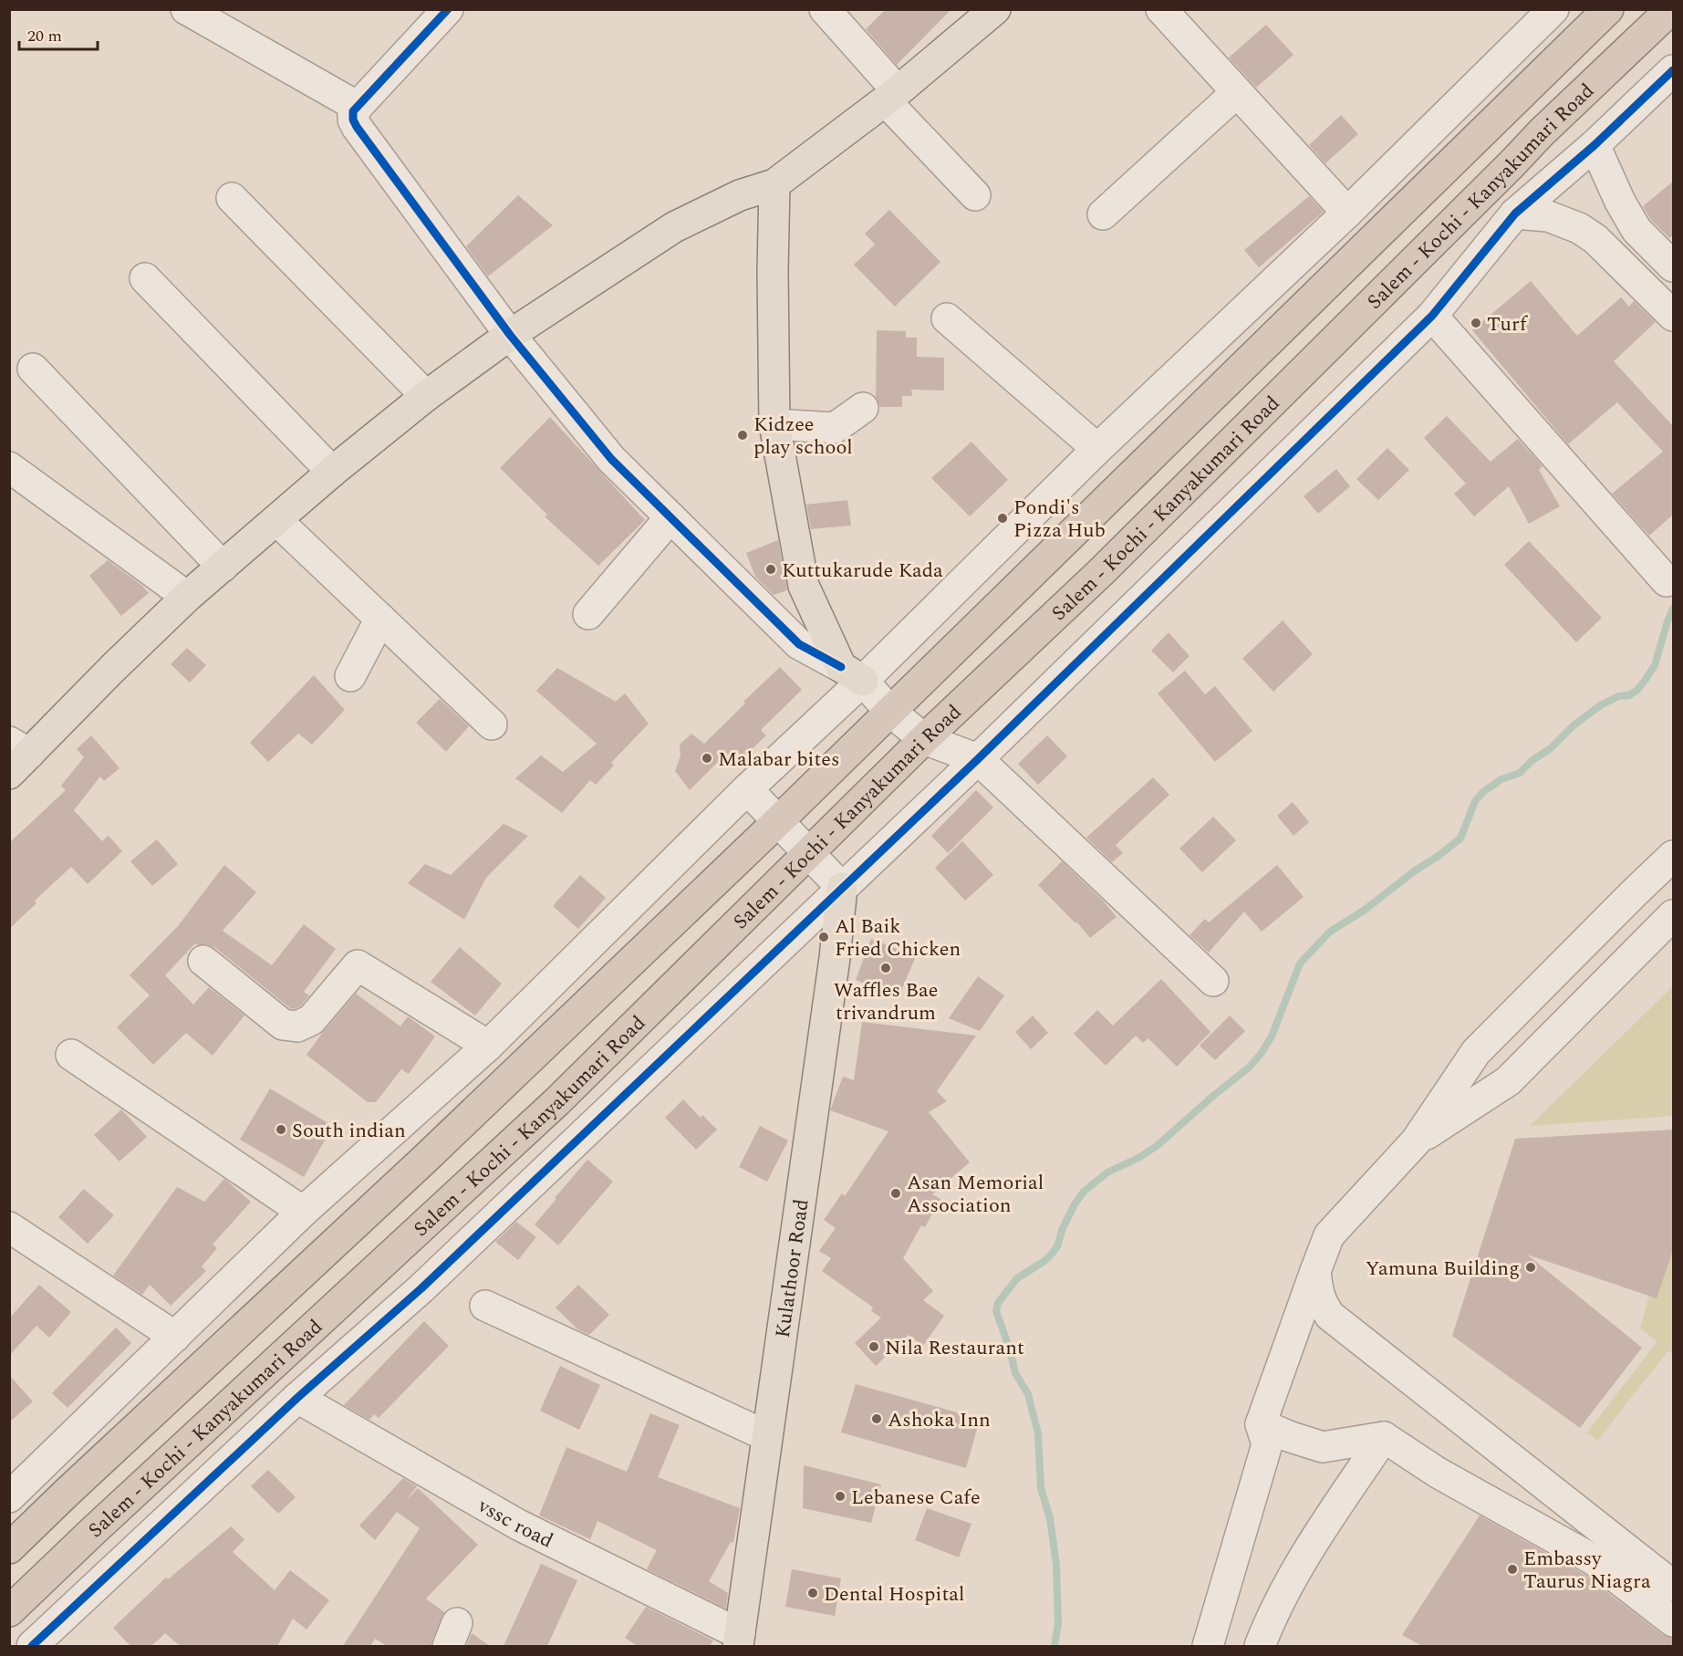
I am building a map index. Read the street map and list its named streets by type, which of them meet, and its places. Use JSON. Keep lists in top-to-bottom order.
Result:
{
  "streets": {
    "highway": ["Salem - Kochi - Kanyakumari Road"],
    "main road": ["Kulathoor Road"],
    "street": ["vssc road"]
  },
  "crossings": [
    ["Kulathoor Road", "vssc road"]
  ],
  "places": [
    "Turf",
    "Kidzee play school",
    "Pondi's Pizza Hub",
    "Kuttukarude Kada",
    "Malabar bites",
    "Al Baik Fried Chicken",
    "Waffles Bae trivandrum",
    "South indian",
    "Asan Memorial Association",
    "Yamuna Building",
    "Nila Restaurant",
    "Ashoka Inn",
    "Lebanese Cafe",
    "Embassy Taurus Niagra",
    "Dental Hospital"
  ],
  "scale_bar": "20 m"
}
